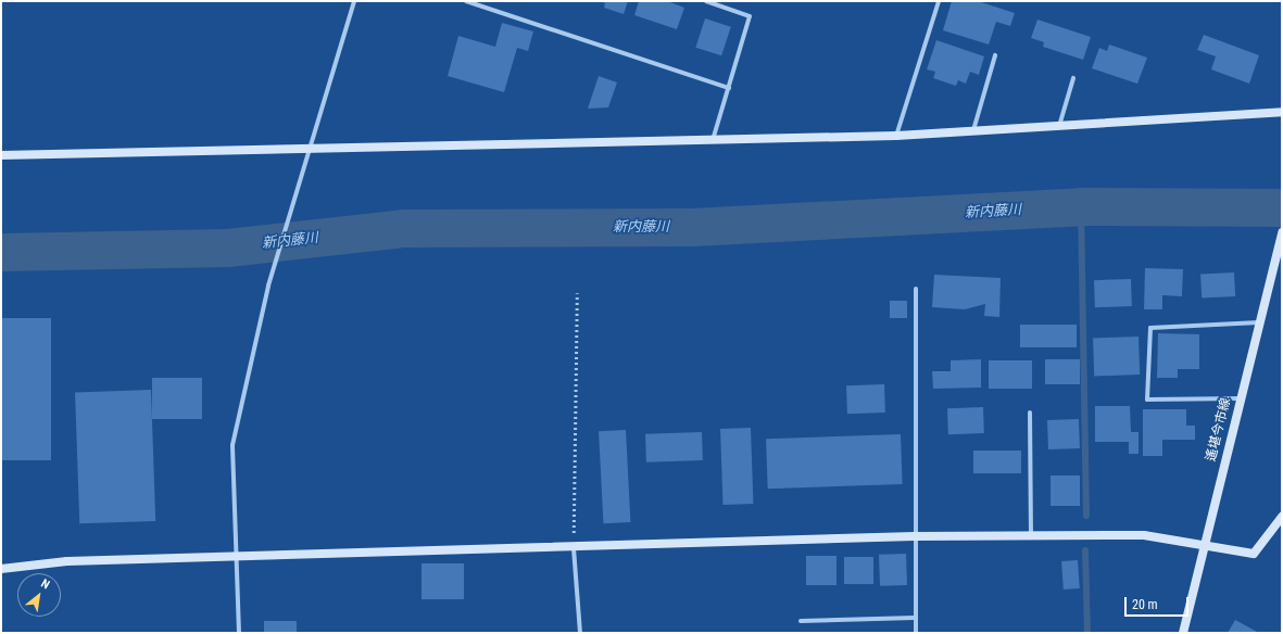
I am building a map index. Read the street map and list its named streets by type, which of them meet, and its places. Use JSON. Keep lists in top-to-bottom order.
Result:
{
  "streets": {
    "street": ["遙堪今市線"]
  },
  "water": ["新内藤川"],
  "scale_bar": "20 m",
  "north": "top right"
}
